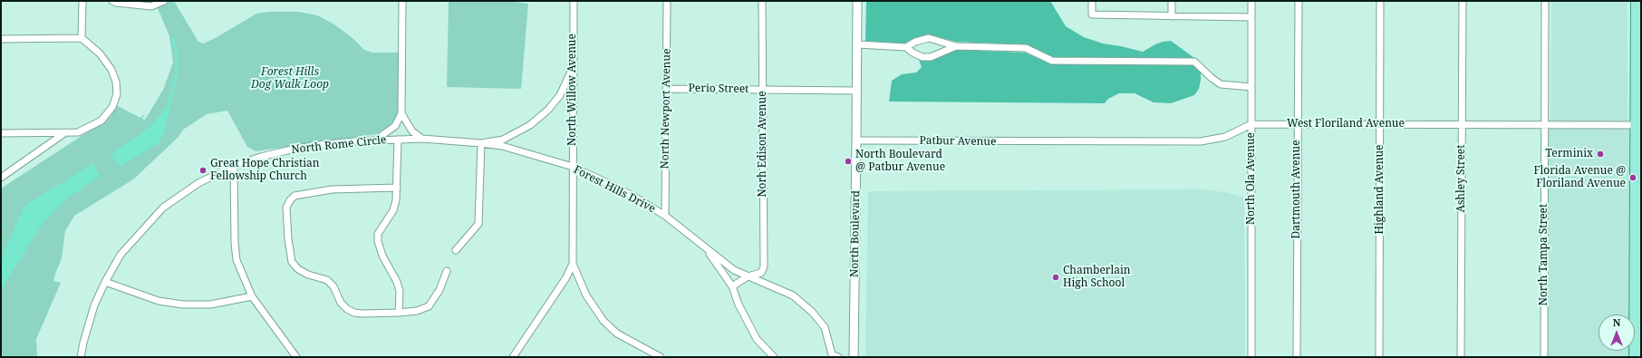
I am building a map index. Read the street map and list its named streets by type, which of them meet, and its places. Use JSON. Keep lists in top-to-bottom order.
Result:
{
  "streets": {
    "street": [
      "Perio Street",
      "North Willow Avenue",
      "North Newport Avenue",
      "West Floriland Avenue",
      "Patbur Avenue",
      "Norh Edison Avenue",
      "North Rome Circle",
      "North Ola Avenue",
      "Ashley Street",
      "Forest Hills Drive",
      "Dartmouth Avenue",
      "Highland Avenue",
      "North Boulevard",
      "North Tampa Street"
    ]
  },
  "crossings": [
    ["Perio Street", "North Newport Avenue"],
    ["Perio Street", "Norh Edison Avenue"],
    ["Perio Street", "North Boulevard"],
    ["North Willow Avenue", "Forest Hills Drive"],
    ["North Newport Avenue", "Forest Hills Drive"],
    ["West Floriland Avenue", "Patbur Avenue"],
    ["West Floriland Avenue", "North Ola Avenue"],
    ["West Floriland Avenue", "Ashley Street"],
    ["West Floriland Avenue", "Dartmouth Avenue"],
    ["West Floriland Avenue", "Highland Avenue"],
    ["West Floriland Avenue", "North Tampa Street"],
    ["Patbur Avenue", "North Boulevard"],
    ["Norh Edison Avenue", "Forest Hills Drive"],
    ["North Rome Circle", "Forest Hills Drive"]
  ],
  "parks": ["Forest Hills Dog Walk Loop"],
  "places": [
    "Terminix",
    "North Boulevard @ Patbur Avenue",
    "Great Hope Christian Fellowship Church",
    "Florida Avenue @ Floriland Avenue",
    "Chamberlain High School"
  ],
  "north": "top"
}
